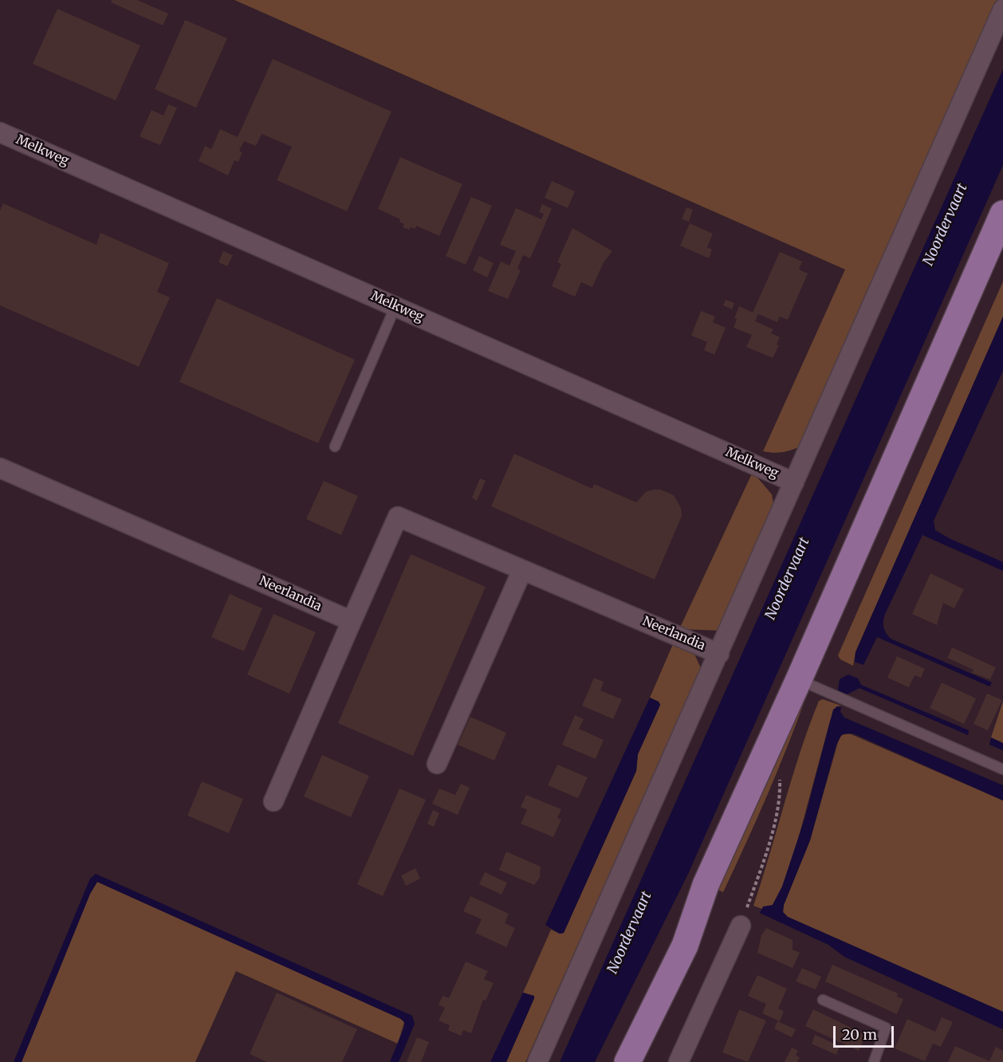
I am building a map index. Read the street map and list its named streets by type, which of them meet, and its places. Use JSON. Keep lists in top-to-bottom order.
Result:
{
  "streets": {
    "street": ["Melkweg", "Neerlandia"]
  },
  "water": ["Noordervaart"],
  "scale_bar": "20 m"
}
